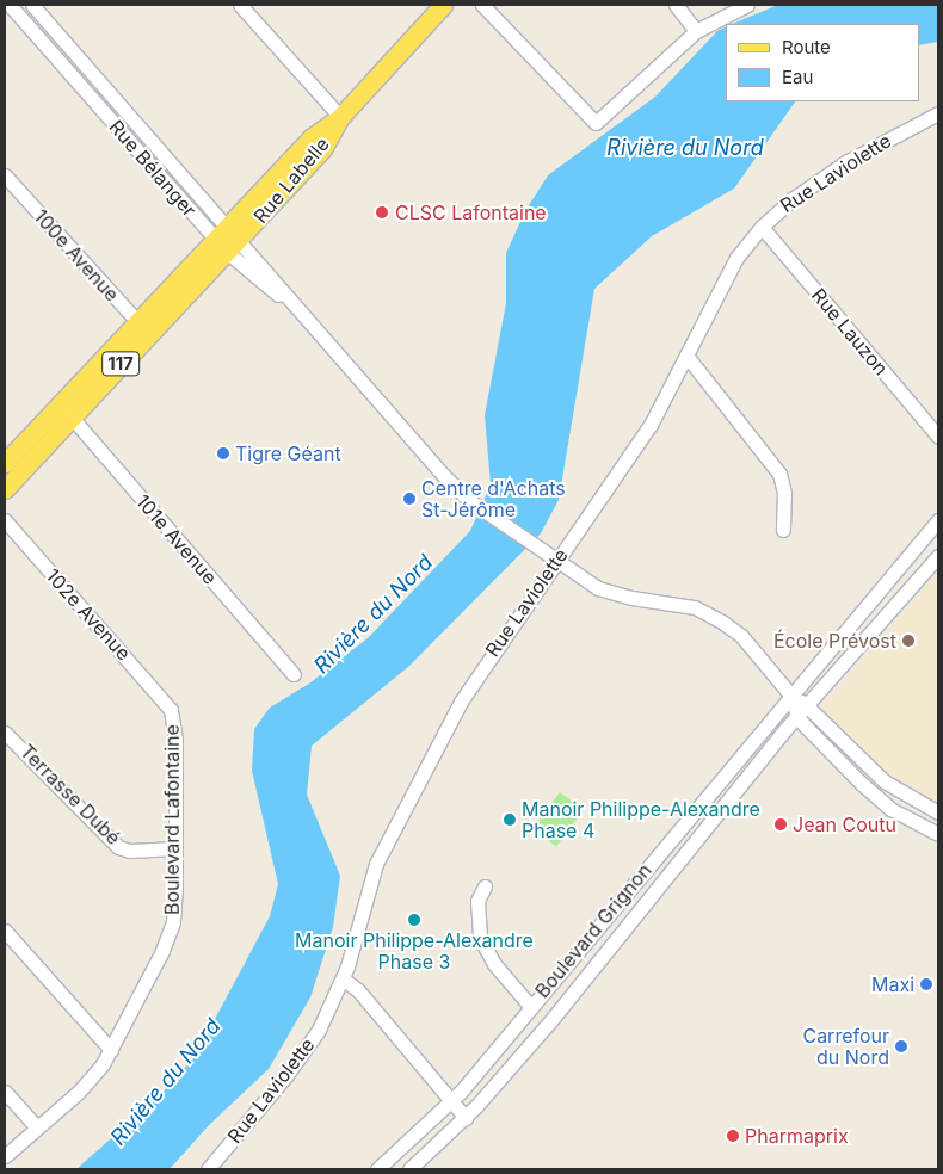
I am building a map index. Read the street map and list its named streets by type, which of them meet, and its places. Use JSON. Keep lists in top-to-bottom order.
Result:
{
  "streets": {
    "main road": ["Rue Labelle", "117"],
    "street": [
      "Rue Bélanger",
      "Rue Laviolette",
      "100e Avenue",
      "Rue Lauzon",
      "101e Avenue",
      "102e Avenue",
      "Terrasse Dubé",
      "Boulevard Lafontaine",
      "Boulevard Grignon"
    ]
  },
  "crossings": [
    ["Rue Bélanger", "Rue Laviolette"],
    ["Rue Bélanger", "Rue Labelle"],
    ["Rue Bélanger", "117"],
    ["Rue Bélanger", "Boulevard Grignon"],
    ["Rue Laviolette", "Rue Lauzon"],
    ["Rue Labelle", "117"],
    ["100e Avenue", "117"],
    ["117", "101e Avenue"],
    ["102e Avenue", "Boulevard Lafontaine"],
    ["Terrasse Dubé", "Boulevard Lafontaine"]
  ],
  "water": ["Rivière du Nord"],
  "places": [
    "CLSC Lafontaine",
    "Tigre Géant",
    "Centre d'Achats St-Jérôme",
    "École Prévost",
    "Manoir Philippe-Alexandre Phase 4",
    "Jean Coutu",
    "Manoir Philippe-Alexandre Phase 3",
    "Maxi",
    "Carrefour du Nord",
    "Pharmaprix"
  ],
  "legend": ["Route", "Eau"]
}
